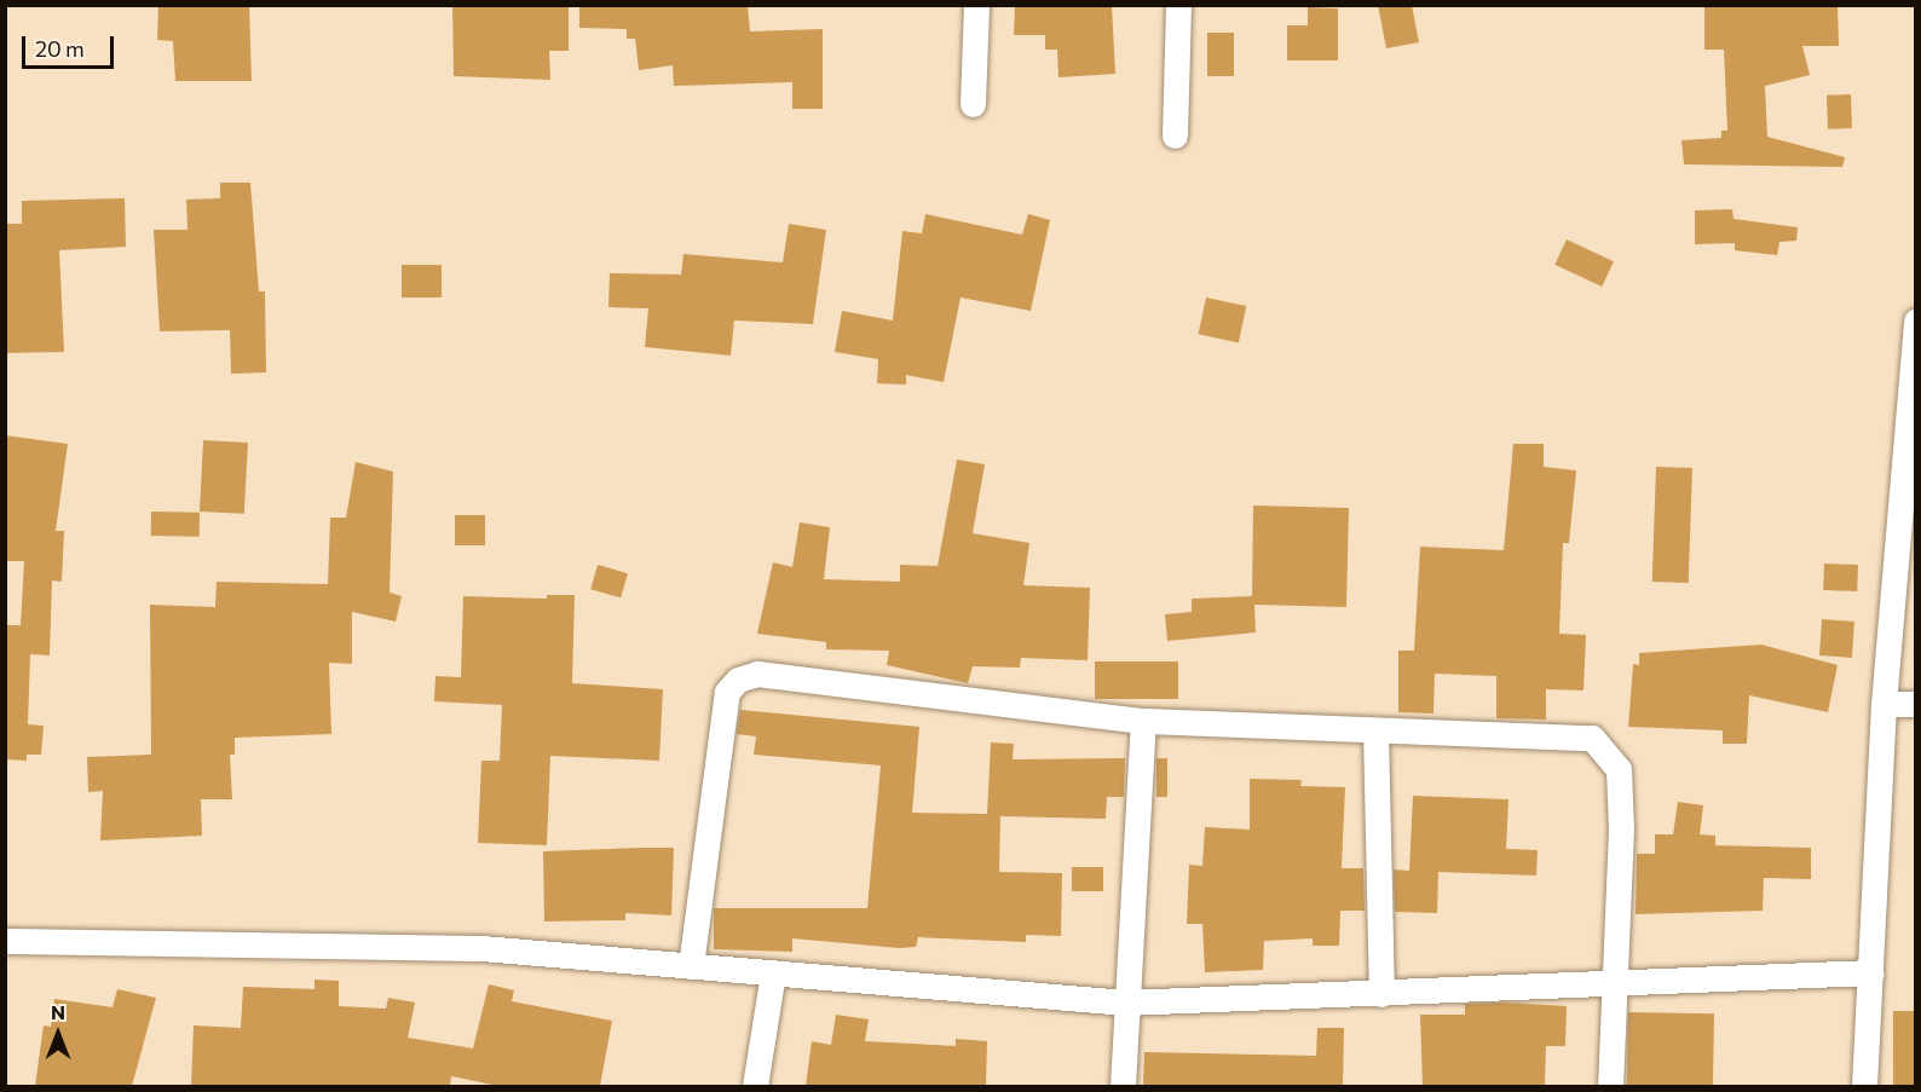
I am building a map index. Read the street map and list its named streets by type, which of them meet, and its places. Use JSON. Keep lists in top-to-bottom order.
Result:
{
  "scale_bar": "20 m",
  "north": "top"
}
